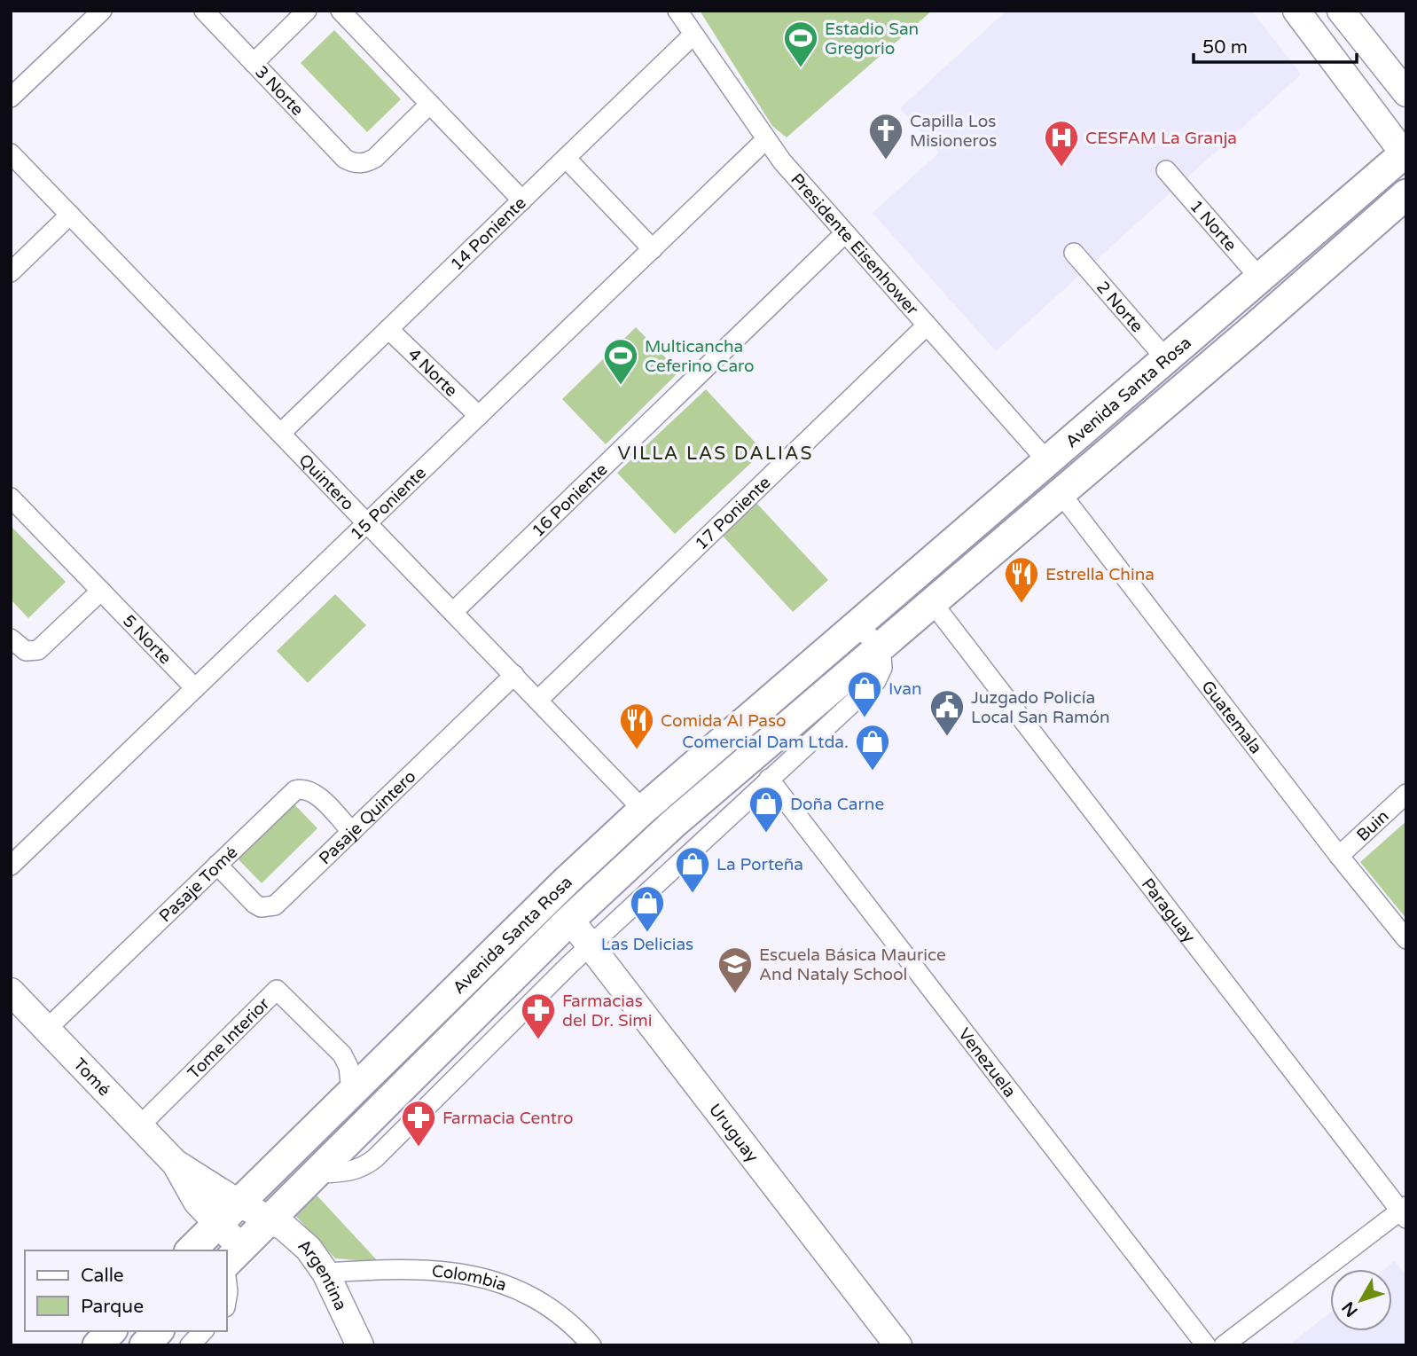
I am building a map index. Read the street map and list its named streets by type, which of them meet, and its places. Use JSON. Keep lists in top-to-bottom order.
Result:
{
  "streets": {
    "main road": ["Avenida Santa Rosa"],
    "street": [
      "3 Norte",
      "1 Norte",
      "14 Poniente",
      "Presidente Eisenhower",
      "2 Norte",
      "4 Norte",
      "Quintero",
      "16 Poniente",
      "15 Poniente",
      "17 Poniente",
      "5 Norte",
      "Guatemala",
      "Pasaje Quintero",
      "Buin",
      "Pasaje Tomé",
      "Paraguay",
      "Tome Interior",
      "Venezuela",
      "Tomé",
      "Uruguay",
      "Argentina",
      "Colombia"
    ]
  },
  "crossings": [
    ["1 Norte", "Avenida Santa Rosa"],
    ["14 Poniente", "Presidente Eisenhower"],
    ["14 Poniente", "4 Norte"],
    ["14 Poniente", "Quintero"],
    ["Presidente Eisenhower", "Avenida Santa Rosa"],
    ["Presidente Eisenhower", "16 Poniente"],
    ["Presidente Eisenhower", "15 Poniente"],
    ["Presidente Eisenhower", "17 Poniente"],
    ["2 Norte", "Avenida Santa Rosa"],
    ["4 Norte", "15 Poniente"],
    ["Avenida Santa Rosa", "Quintero"],
    ["Avenida Santa Rosa", "Guatemala"],
    ["Avenida Santa Rosa", "Paraguay"],
    ["Avenida Santa Rosa", "Tome Interior"],
    ["Avenida Santa Rosa", "Tomé"],
    ["Avenida Santa Rosa", "Uruguay"],
    ["Avenida Santa Rosa", "Argentina"],
    ["Quintero", "16 Poniente"],
    ["Quintero", "15 Poniente"],
    ["Quintero", "17 Poniente"],
    ["Quintero", "Pasaje Quintero"],
    ["15 Poniente", "5 Norte"],
    ["Guatemala", "Buin"],
    ["Pasaje Quintero", "Pasaje Tomé"],
    ["Pasaje Tomé", "Tomé"],
    ["Tome Interior", "Tomé"],
    ["Tomé", "Argentina"],
    ["Argentina", "Colombia"]
  ],
  "districts": ["VILLA LAS DALIAS"],
  "places": {
    "sports": ["Estadio San Gregorio", "Multicancha Ceferino Caro"],
    "church": ["Capilla Los Misioneros"],
    "hospital": ["CESFAM La Granja"],
    "restaurant": ["Estrella China", "Comida Al Paso"],
    "shop": [
      "Ivan",
      "Comercial Dam Ltda.",
      "Doña Carne",
      "La Porteña",
      "Las Delicias"
    ],
    "public building": ["Juzgado Policía Local San Ramón"],
    "school or university": ["Escuela Básica Maurice And Nataly School"],
    "pharmacy": ["Farmacias del Dr. Simi", "Farmacia Centro"]
  },
  "legend": ["Calle", "Parque"],
  "scale_bar": "50 m",
  "north": "bottom left"
}
